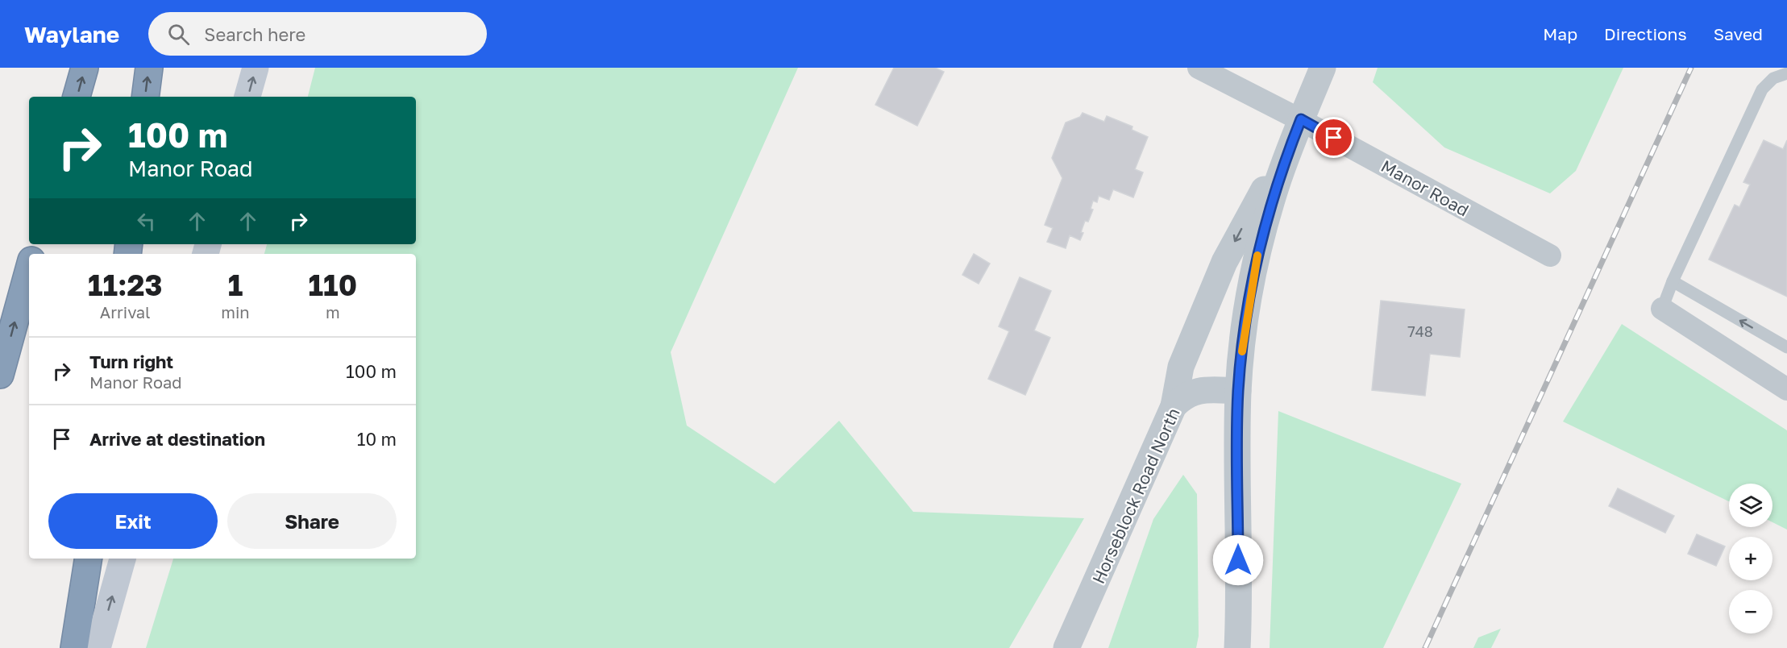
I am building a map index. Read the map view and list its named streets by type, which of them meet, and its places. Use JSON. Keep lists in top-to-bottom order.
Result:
{
  "streets": {
    "street": ["Manor Road", "Horseblock Road North"]
  },
  "house_numbers": ["748"],
  "page": {
    "header": "Waylane",
    "search": "Search here",
    "nav": ["Map", "Directions", "Saved"],
    "turn": ["100 m", "Manor Road"],
    "eta": [
      "11:23",
      "Arrival",
      "1",
      "min",
      "110",
      "m"
    ],
    "list": [
      {
        "name": "Turn right",
        "note": "Manor Road",
        "value": "100 m"
      },
      {
        "name": "Arrive at destination",
        "value": "10 m"
      }
    ],
    "map_buttons": ["+", "−"],
    "buttons": ["Exit", "Share"]
  }
}
